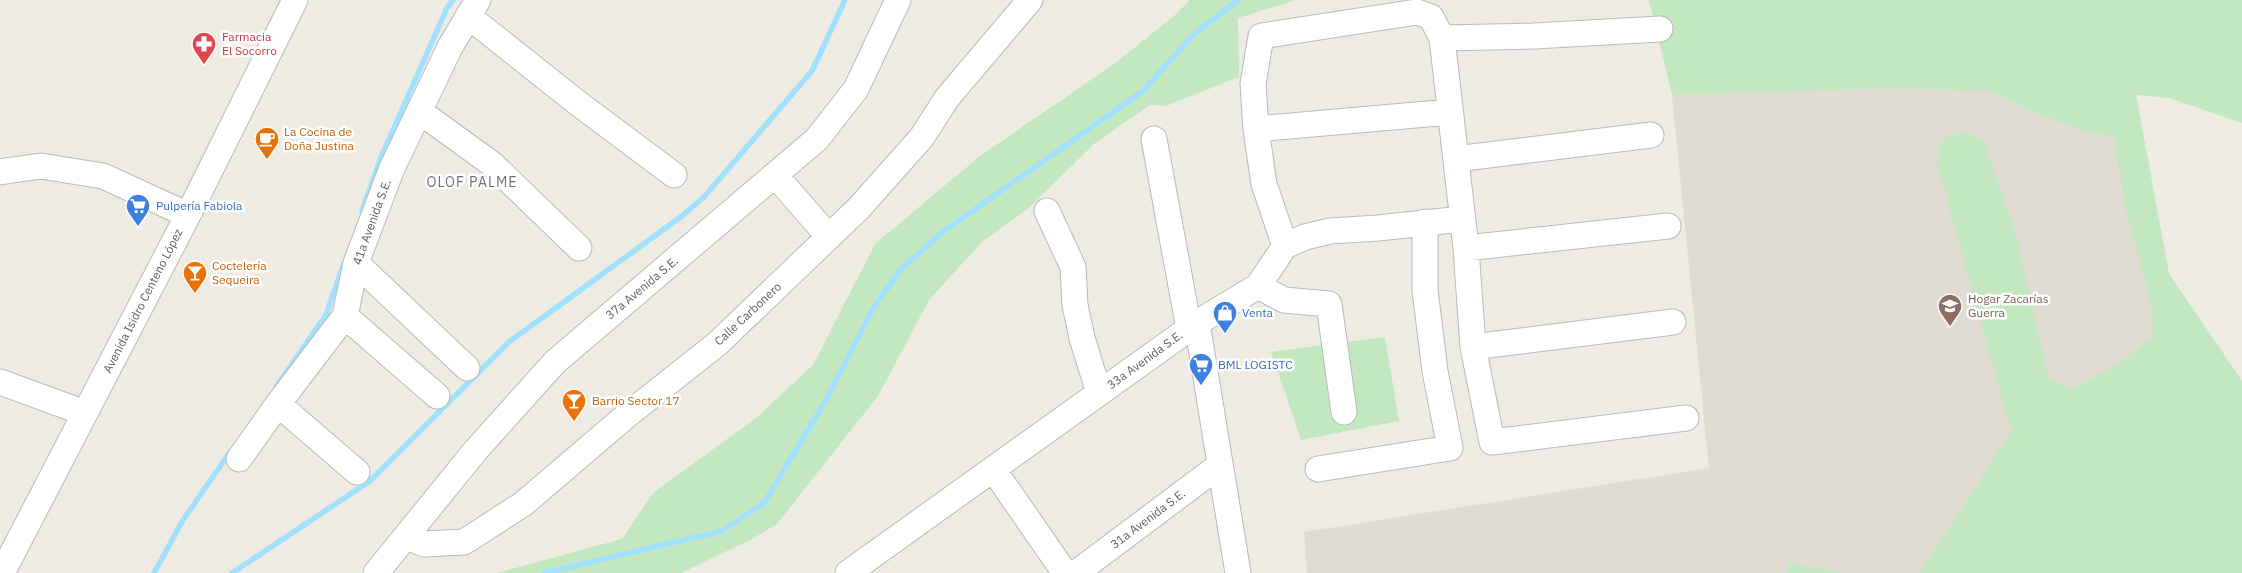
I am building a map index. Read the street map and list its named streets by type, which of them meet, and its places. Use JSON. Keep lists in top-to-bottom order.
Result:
{
  "streets": {
    "street": [
      "41a Avenida S.E.",
      "37a Avenida S.E.",
      "Avenida Isidro Centeno López",
      "Calle Carbonero",
      "33a Avenida S.E.",
      "31a Avenida S.E."
    ]
  },
  "crossings": [
    ["37a Avenida S.E.", "Calle Carbonero"]
  ],
  "districts": ["OLOF PALME"],
  "places": {
    "pharmacy": ["Farmacia El Socorro"],
    "cafe": ["La Cocina de Doña Justina"],
    "supermarket": ["Pulpería Fabiola", "BML LOGISTC"],
    "bar": ["Coctelería Sequeira", "Barrio Sector 17"],
    "school or university": ["Hogar Zacarías Guerra"],
    "shop": ["Venta"]
  }
}
